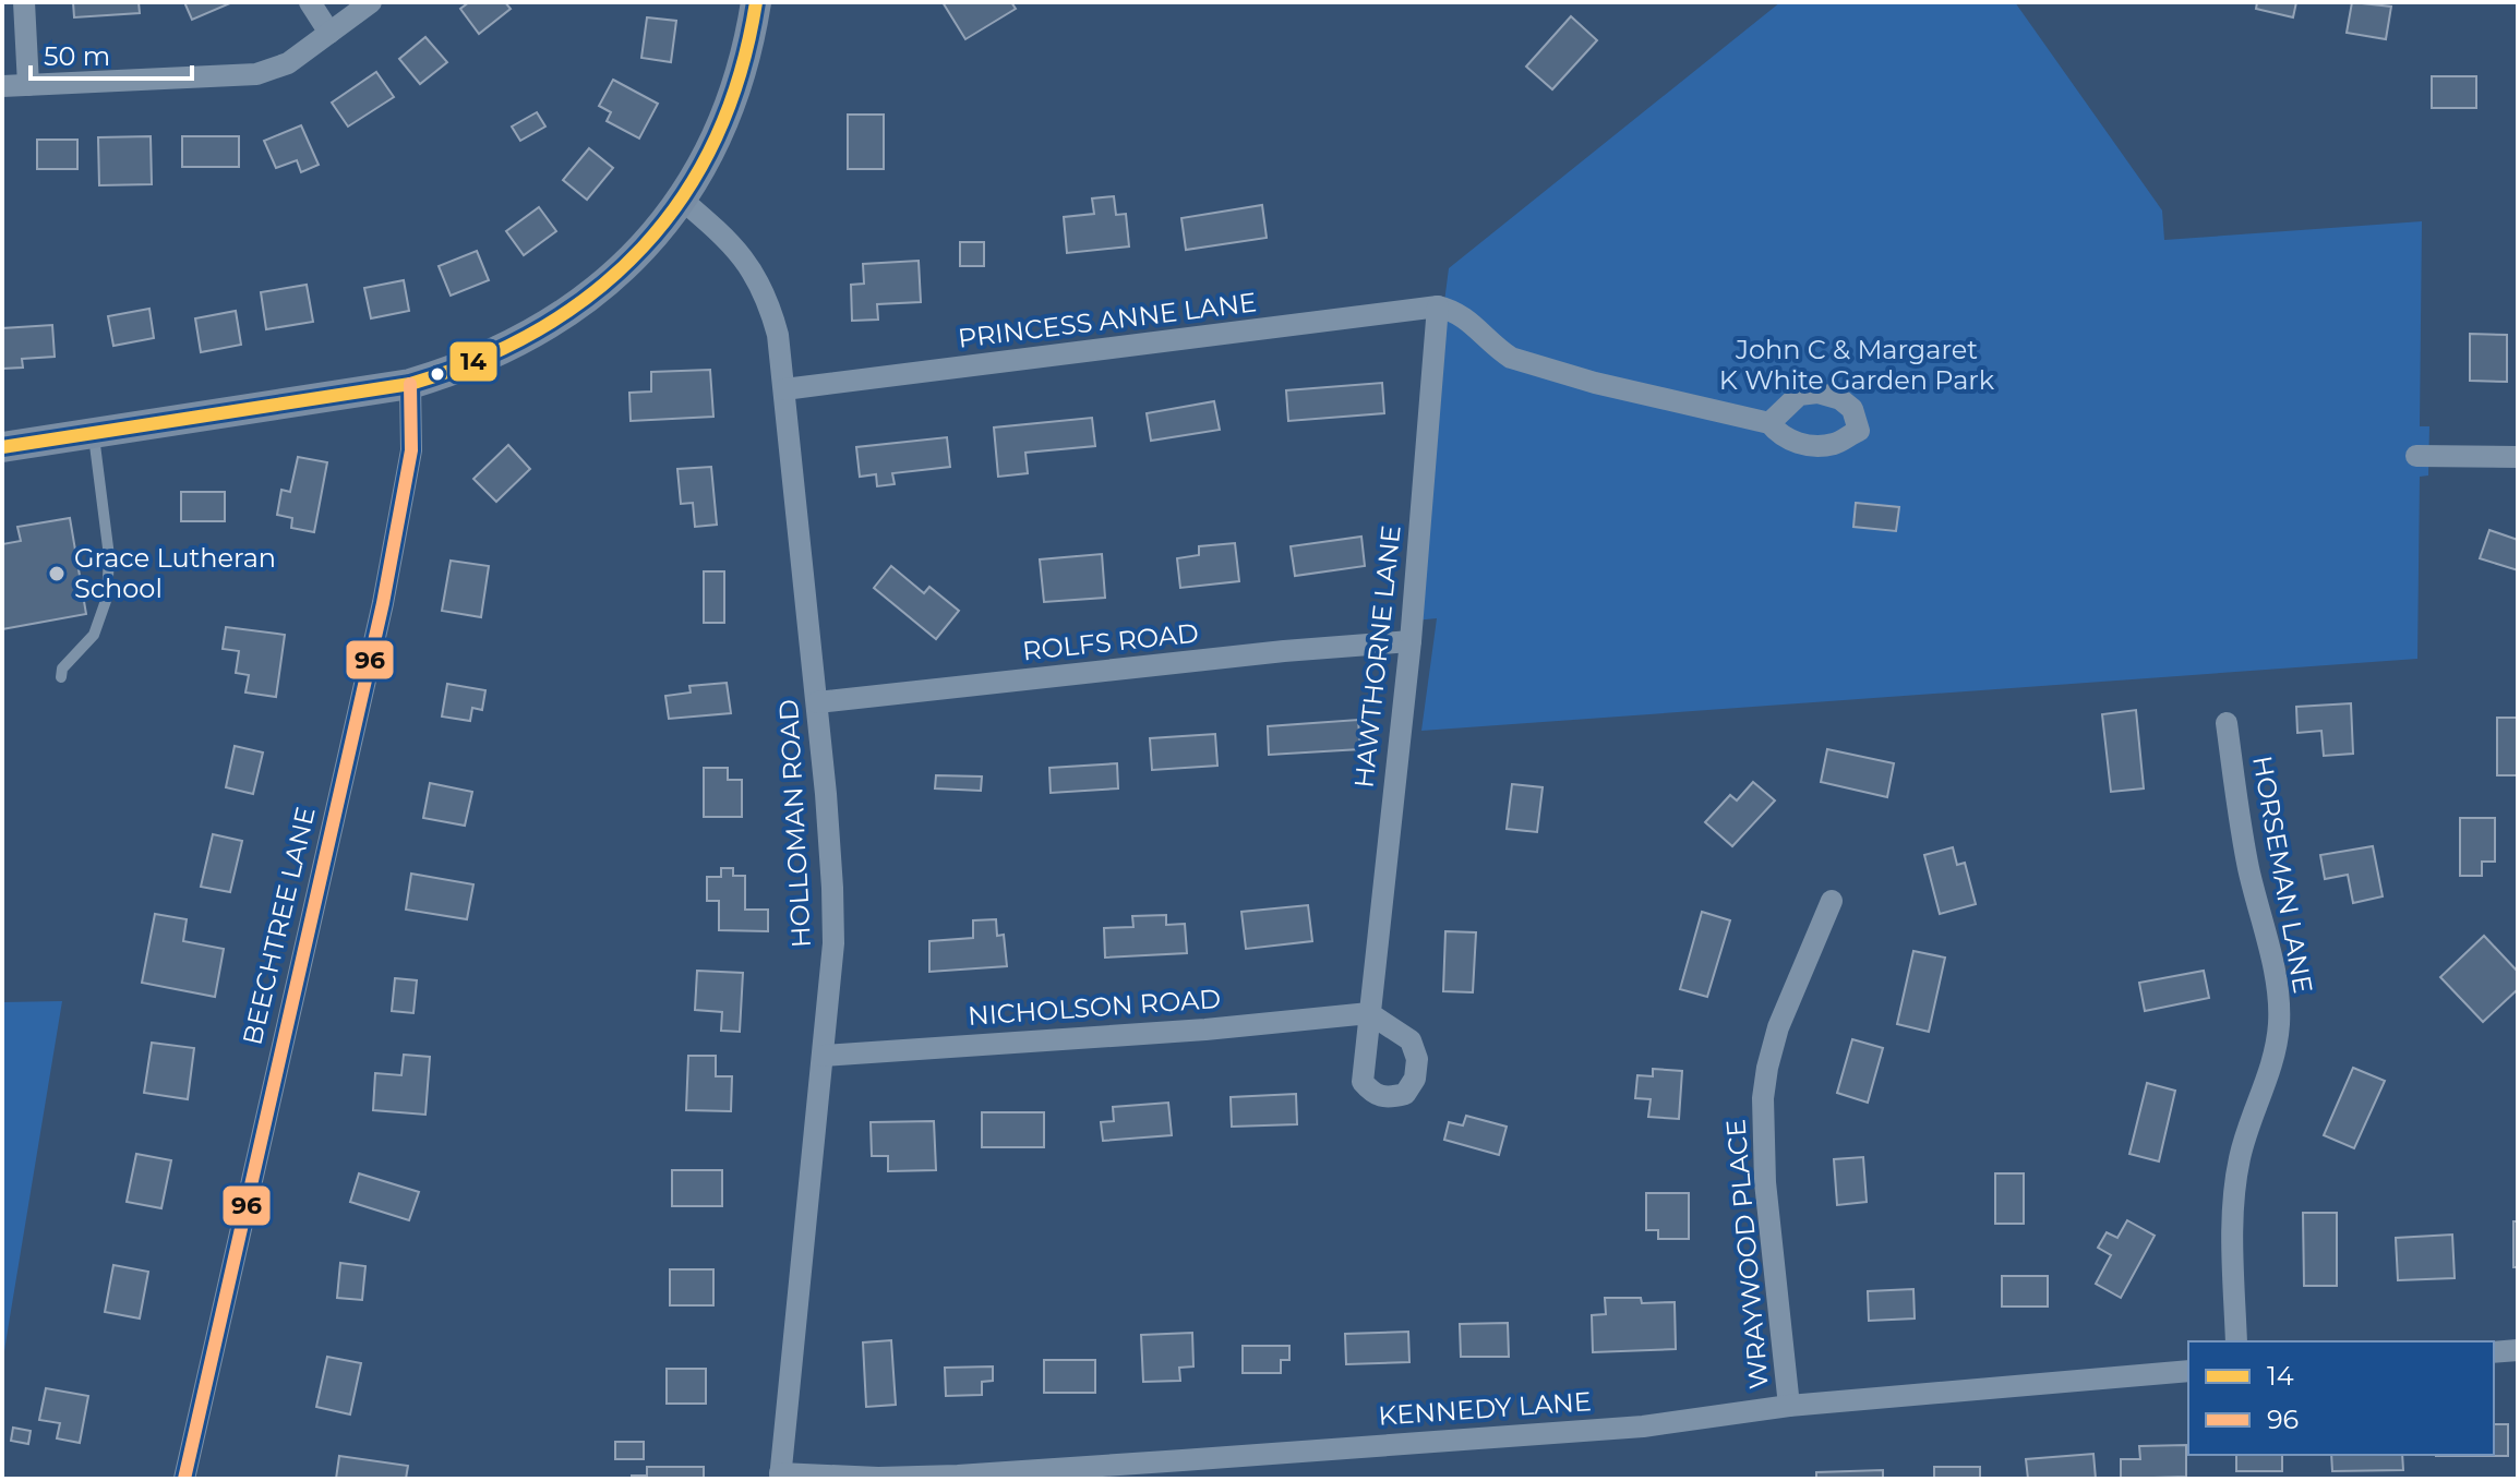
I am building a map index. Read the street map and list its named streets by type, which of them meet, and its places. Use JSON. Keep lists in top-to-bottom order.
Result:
{
  "streets": {
    "street": [
      "PRINCESS ANNE LANE",
      "ROLFS ROAD",
      "HAWTHORNE LANE",
      "HOLLOMAN ROAD",
      "HORSEMAN LANE",
      "BEECHTREE LANE",
      "NICHOLSON ROAD",
      "WRAYWOOD PLACE",
      "KENNEDY LANE"
    ]
  },
  "crossings": [
    ["PRINCESS ANNE LANE", "HAWTHORNE LANE"],
    ["PRINCESS ANNE LANE", "HOLLOMAN ROAD"],
    ["ROLFS ROAD", "HAWTHORNE LANE"],
    ["ROLFS ROAD", "HOLLOMAN ROAD"],
    ["HAWTHORNE LANE", "NICHOLSON ROAD"],
    ["HOLLOMAN ROAD", "NICHOLSON ROAD"],
    ["HOLLOMAN ROAD", "KENNEDY LANE"],
    ["WRAYWOOD PLACE", "KENNEDY LANE"]
  ],
  "parks": ["John C & Margaret K White Garden Park"],
  "places": ["Grace Lutheran School"],
  "lines": ["transit line 14", "transit line 96"],
  "legend": ["14", "96"],
  "scale_bar": "50 m"
}
